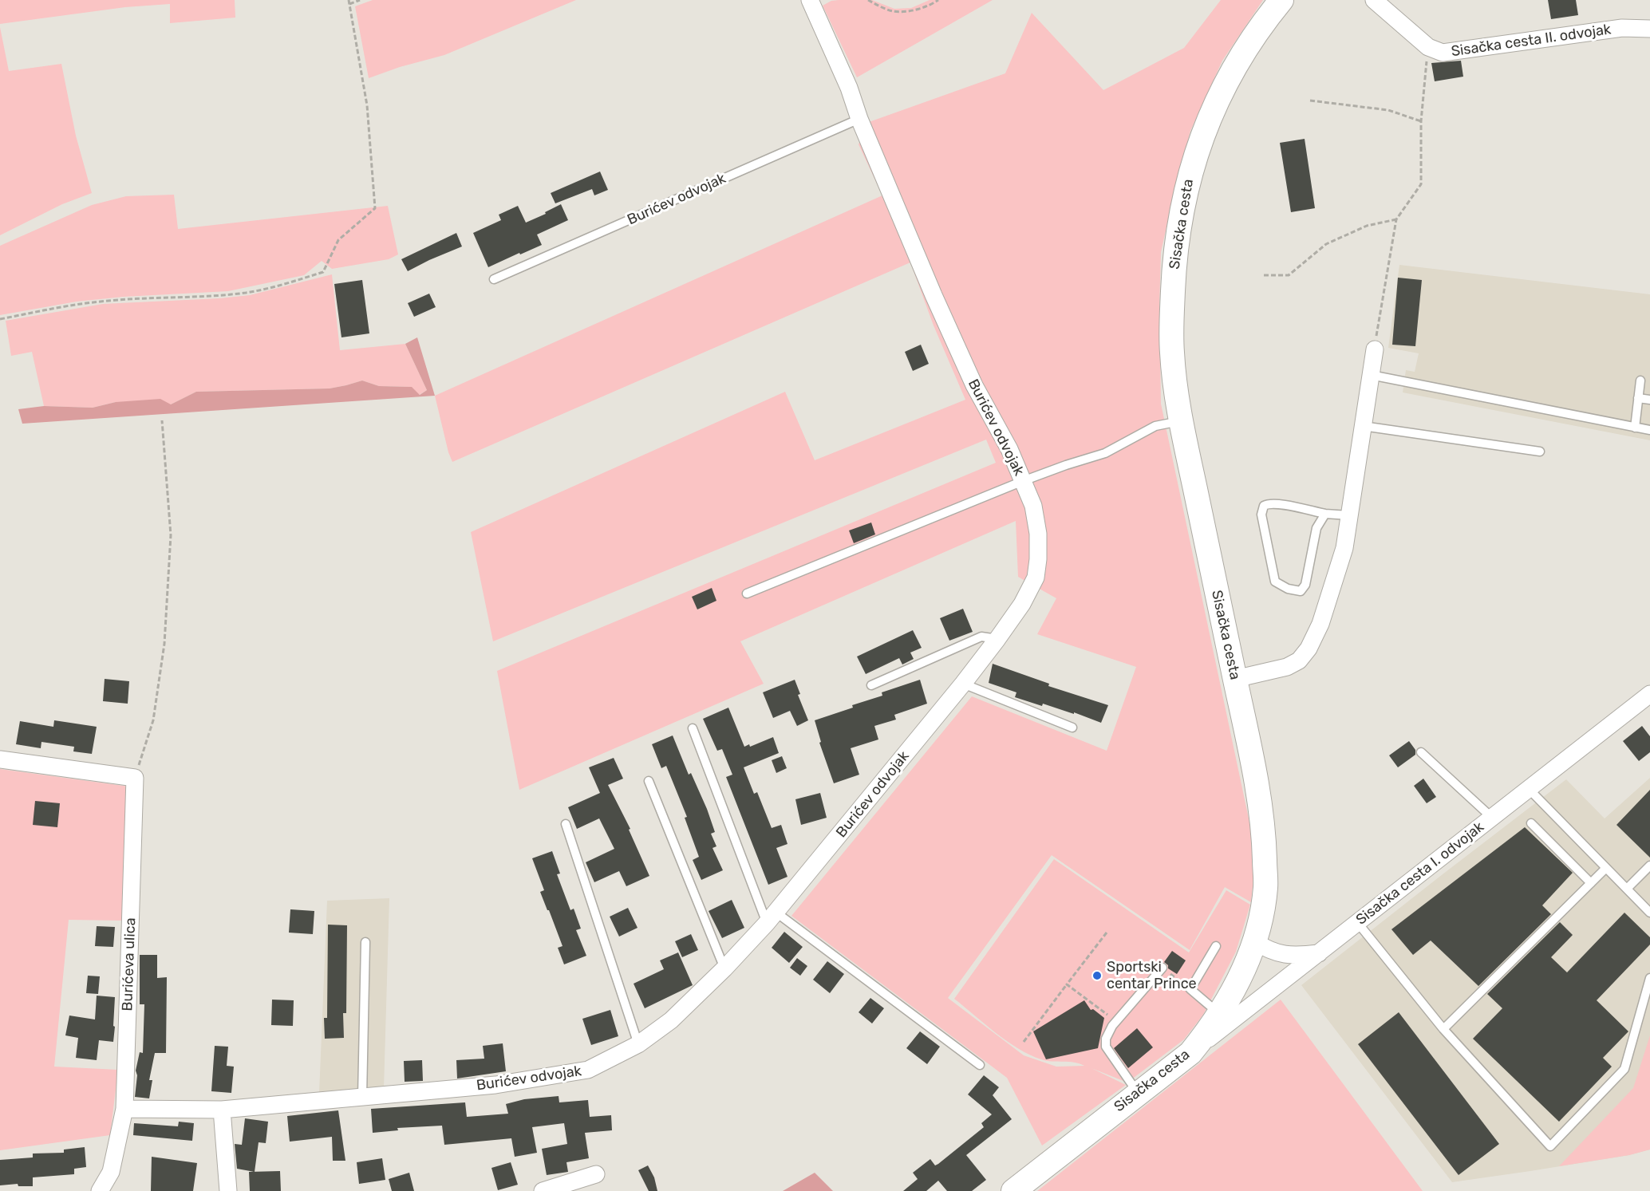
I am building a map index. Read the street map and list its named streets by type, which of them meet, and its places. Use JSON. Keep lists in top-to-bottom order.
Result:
{
  "streets": {
    "main road": ["Sisačka cesta"],
    "street": [
      "Sisačka cesta II. odvojak",
      "Burićev odvojak",
      "Sisačka cesta I. odvojak",
      "Burićeva ulica"
    ]
  },
  "crossings": [
    ["Sisačka cesta", "Sisačka cesta I. odvojak"]
  ],
  "places": ["Sportski centar Prince"]
}
